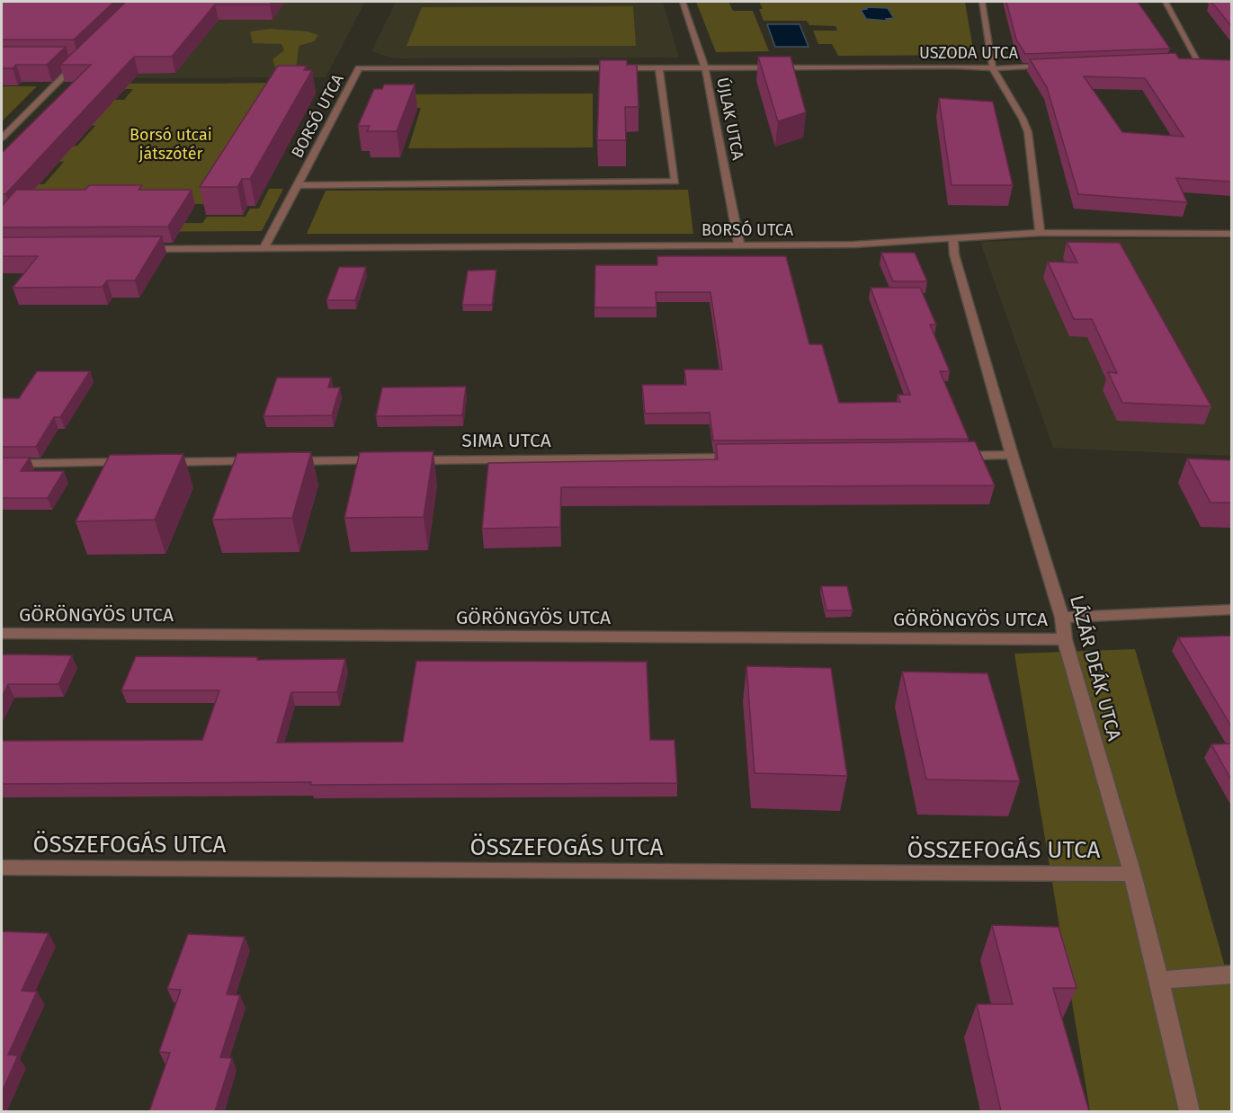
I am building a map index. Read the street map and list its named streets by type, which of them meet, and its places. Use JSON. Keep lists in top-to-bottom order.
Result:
{
  "streets": {
    "street": [
      "USZODA UTCA",
      "BORSÓ UTCA",
      "ÚJLAK UTCA",
      "SIMA UTCA",
      "GÖRÖNGYÖS UTCA",
      "LÁZÁR DEÁK UTCA",
      "ÖSSZEFOGÁS UTCA"
    ]
  },
  "crossings": [
    ["USZODA UTCA", "BORSÓ UTCA"],
    ["USZODA UTCA", "ÚJLAK UTCA"],
    ["BORSÓ UTCA", "ÚJLAK UTCA"],
    ["BORSÓ UTCA", "LÁZÁR DEÁK UTCA"],
    ["GÖRÖNGYÖS UTCA", "LÁZÁR DEÁK UTCA"],
    ["LÁZÁR DEÁK UTCA", "ÖSSZEFOGÁS UTCA"]
  ],
  "parks": ["Borsó utcai játszótér"]
}
